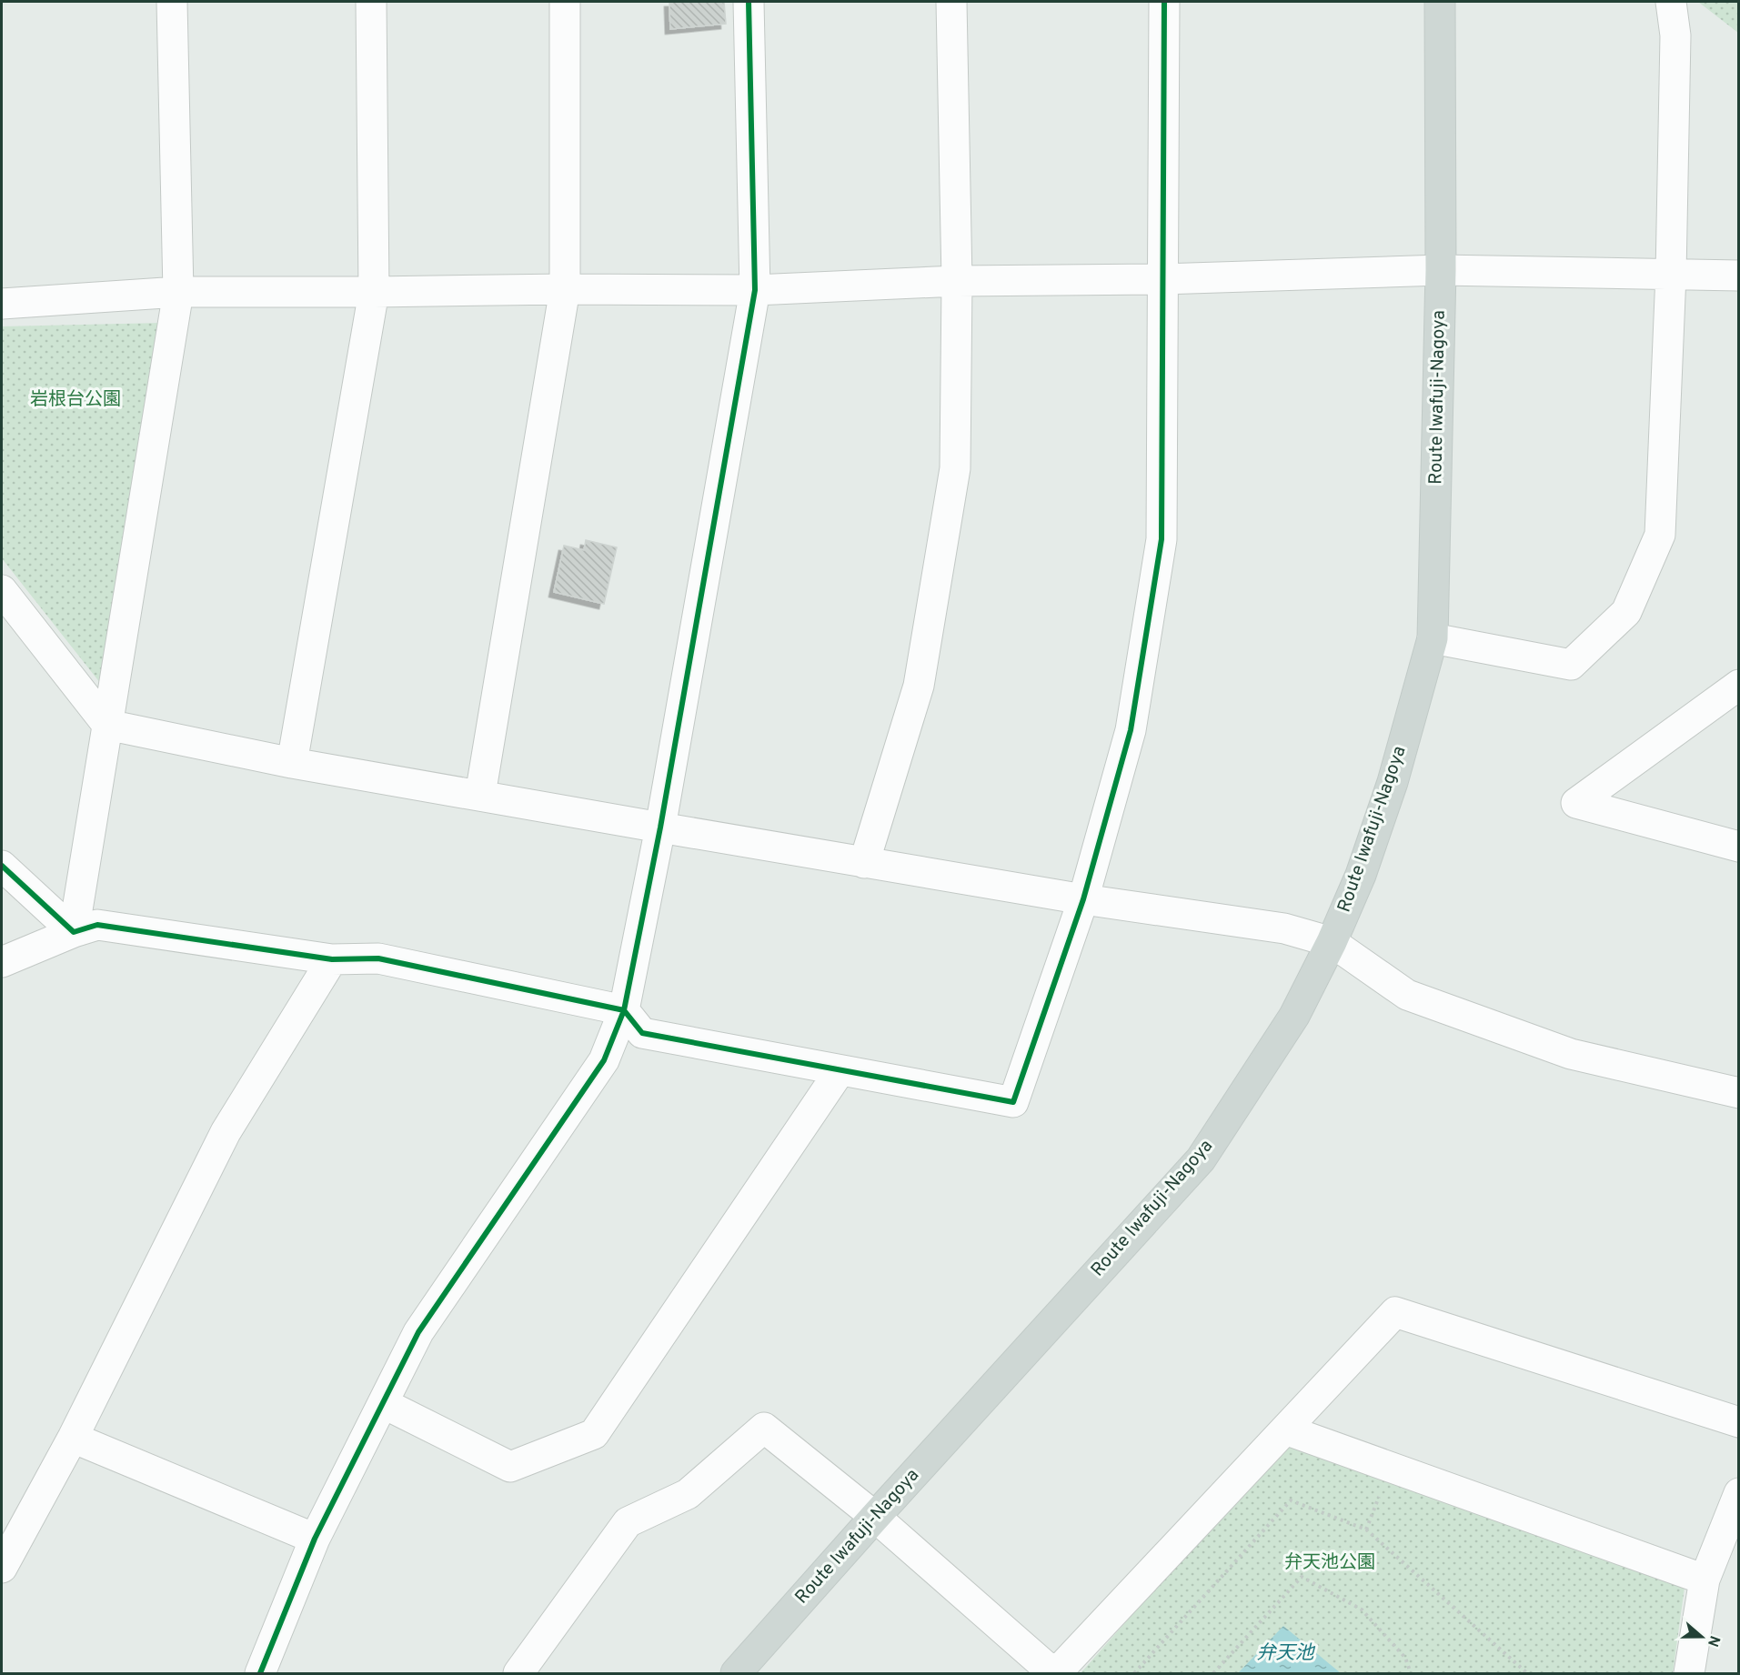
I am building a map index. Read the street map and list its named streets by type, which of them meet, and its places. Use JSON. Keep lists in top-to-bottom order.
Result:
{
  "streets": {
    "main road": ["Route Iwafuji-Nagoya"]
  },
  "water": ["弁天池"],
  "parks": ["岩根台公園", "弁天池公園"],
  "north": "right"
}
